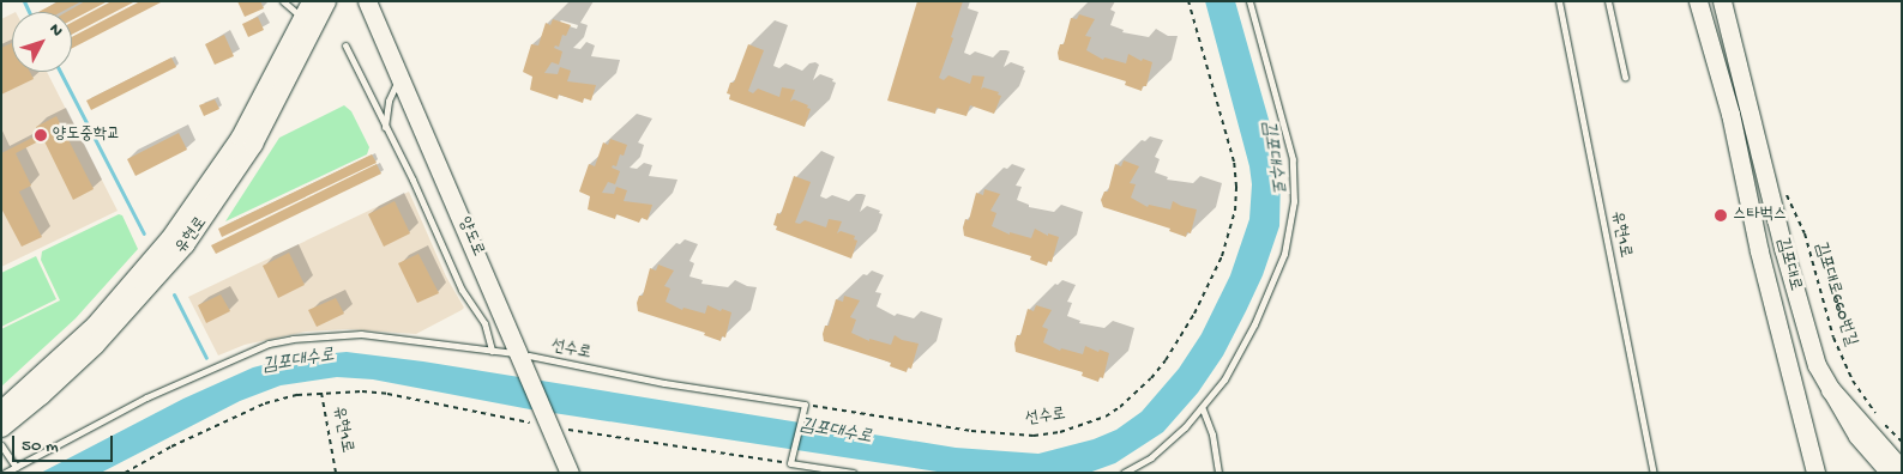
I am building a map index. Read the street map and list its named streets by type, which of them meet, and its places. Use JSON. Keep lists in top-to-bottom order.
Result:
{
  "streets": {
    "street": ["유현로", "양도로", "김포대로"],
    "lane": ["유현1로", "선수로"],
    "path": ["김포대로660번길"]
  },
  "crossings": [
    ["양도로", "선수로"]
  ],
  "water": ["김포대수로"],
  "places": ["양도중학교", "스타벅스"],
  "scale_bar": "50 m",
  "north": "top right"
}
